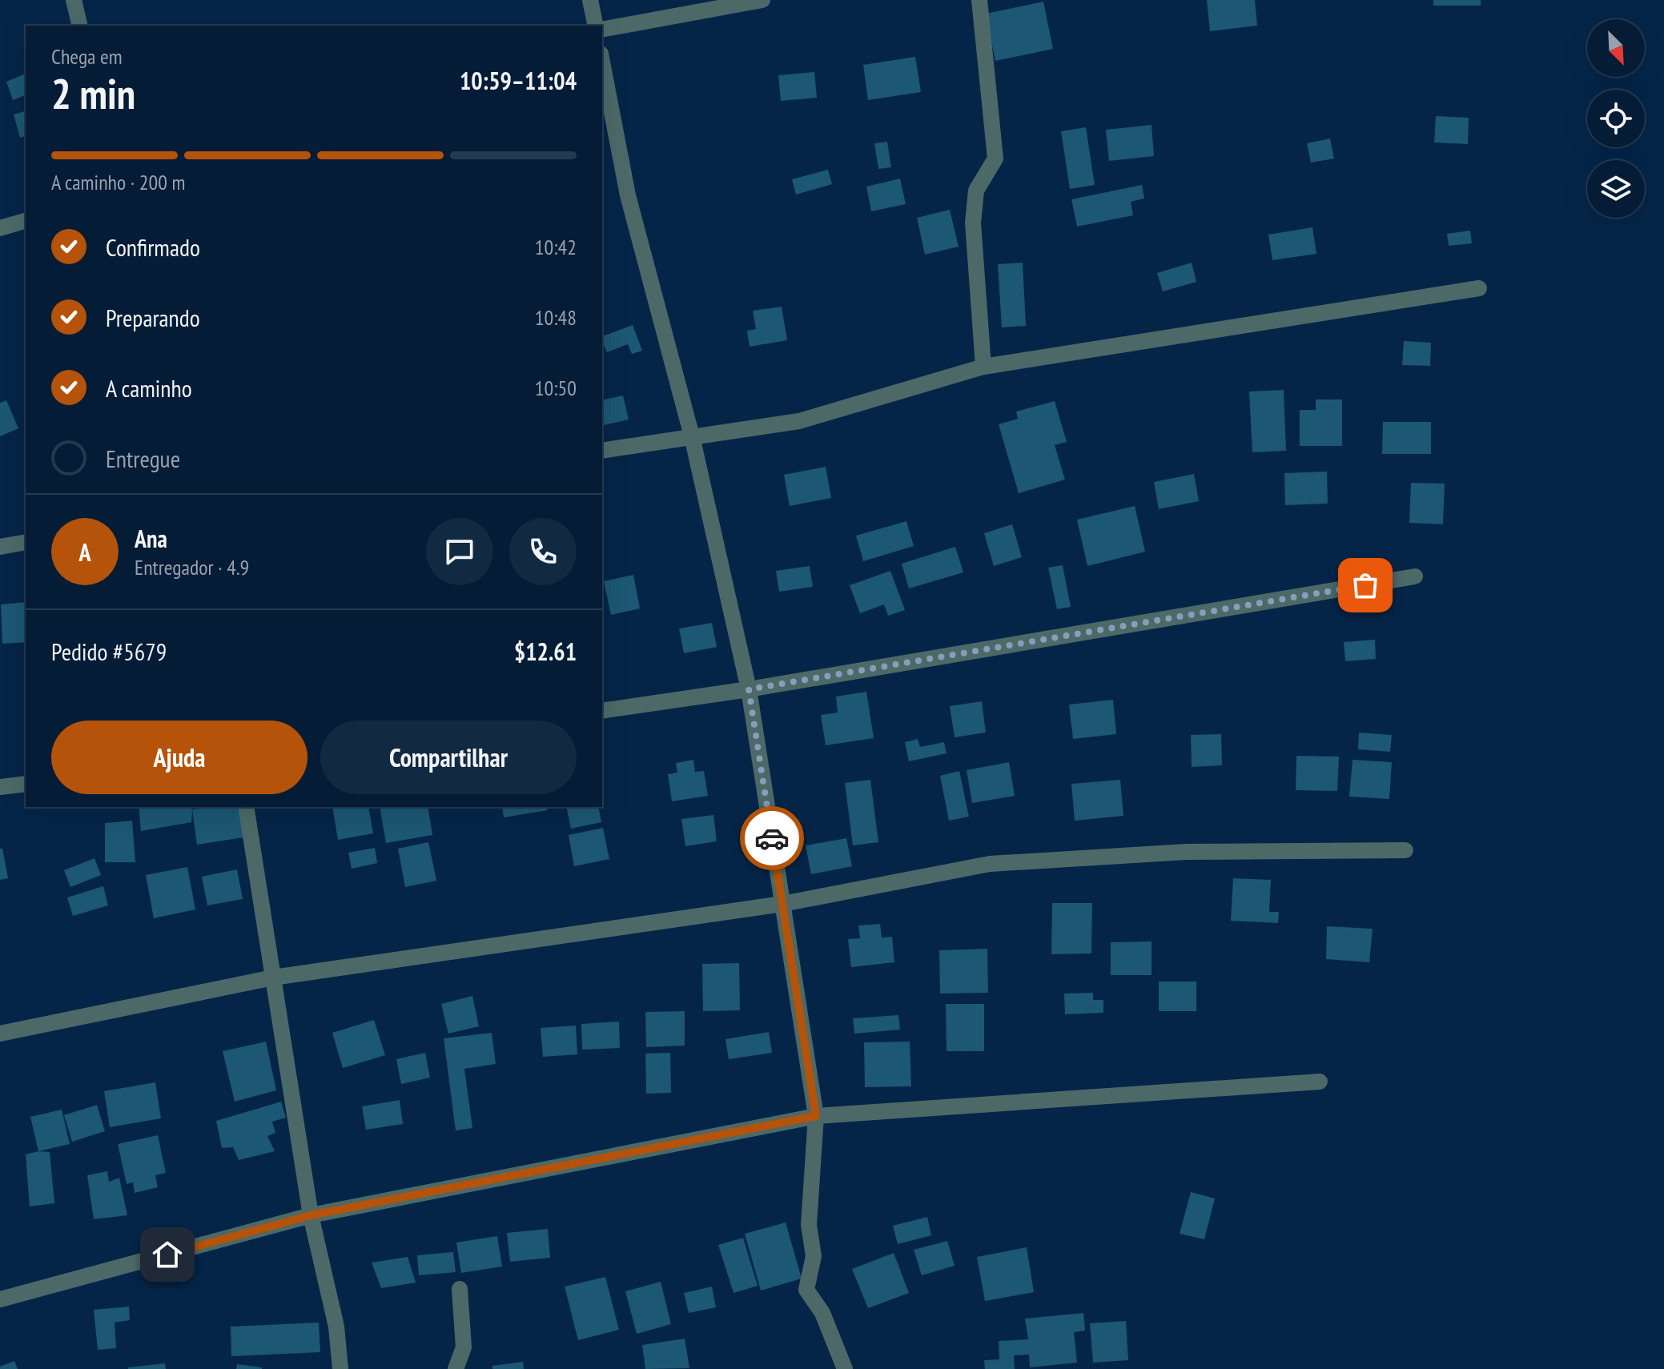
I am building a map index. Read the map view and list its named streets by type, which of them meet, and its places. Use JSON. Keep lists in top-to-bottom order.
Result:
{
  "north": "bottom right",
  "page": {
    "heading": ["2 min", "Chega em", "10:59–11:04"],
    "panel": [
      "Ana",
      "Entregador · 4.9",
      "Pedido #5679",
      "$12.61"
    ],
    "bar": "A caminho · 200 m",
    "list": [
      ["Confirmado", "10:42"],
      ["Preparando", "10:48"],
      ["A caminho", "10:50"],
      "Entregue"
    ],
    "round": "A",
    "buttons": ["Ajuda", "Compartilhar"]
  }
}
